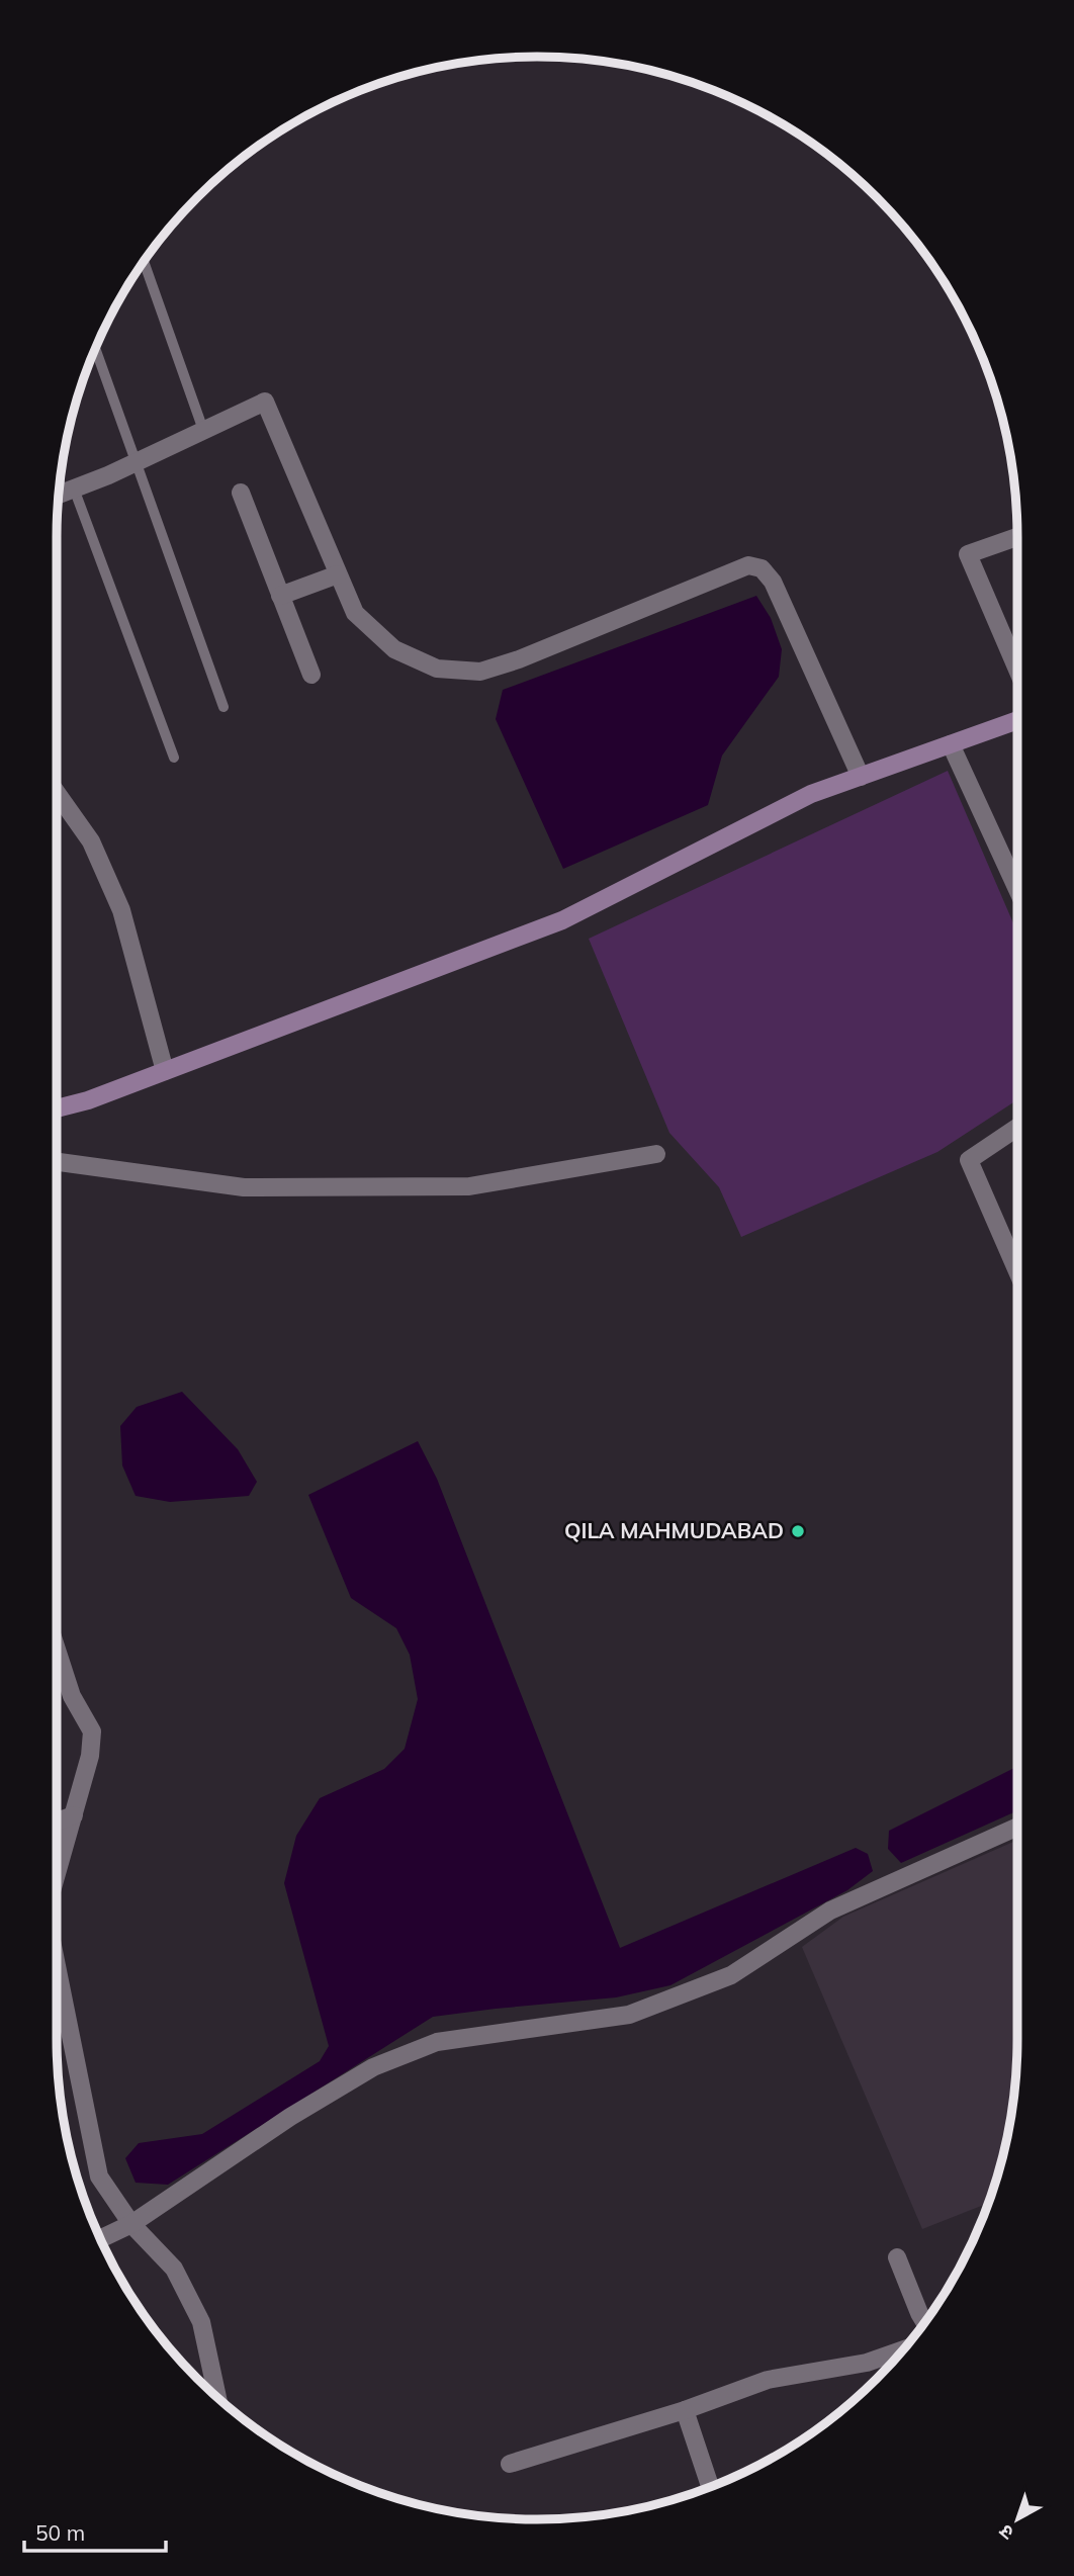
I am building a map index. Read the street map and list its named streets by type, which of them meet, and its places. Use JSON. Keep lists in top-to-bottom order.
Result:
{
  "places": ["QILA MAHMUDABAD"],
  "scale_bar": "50 m",
  "north": "bottom left"
}
